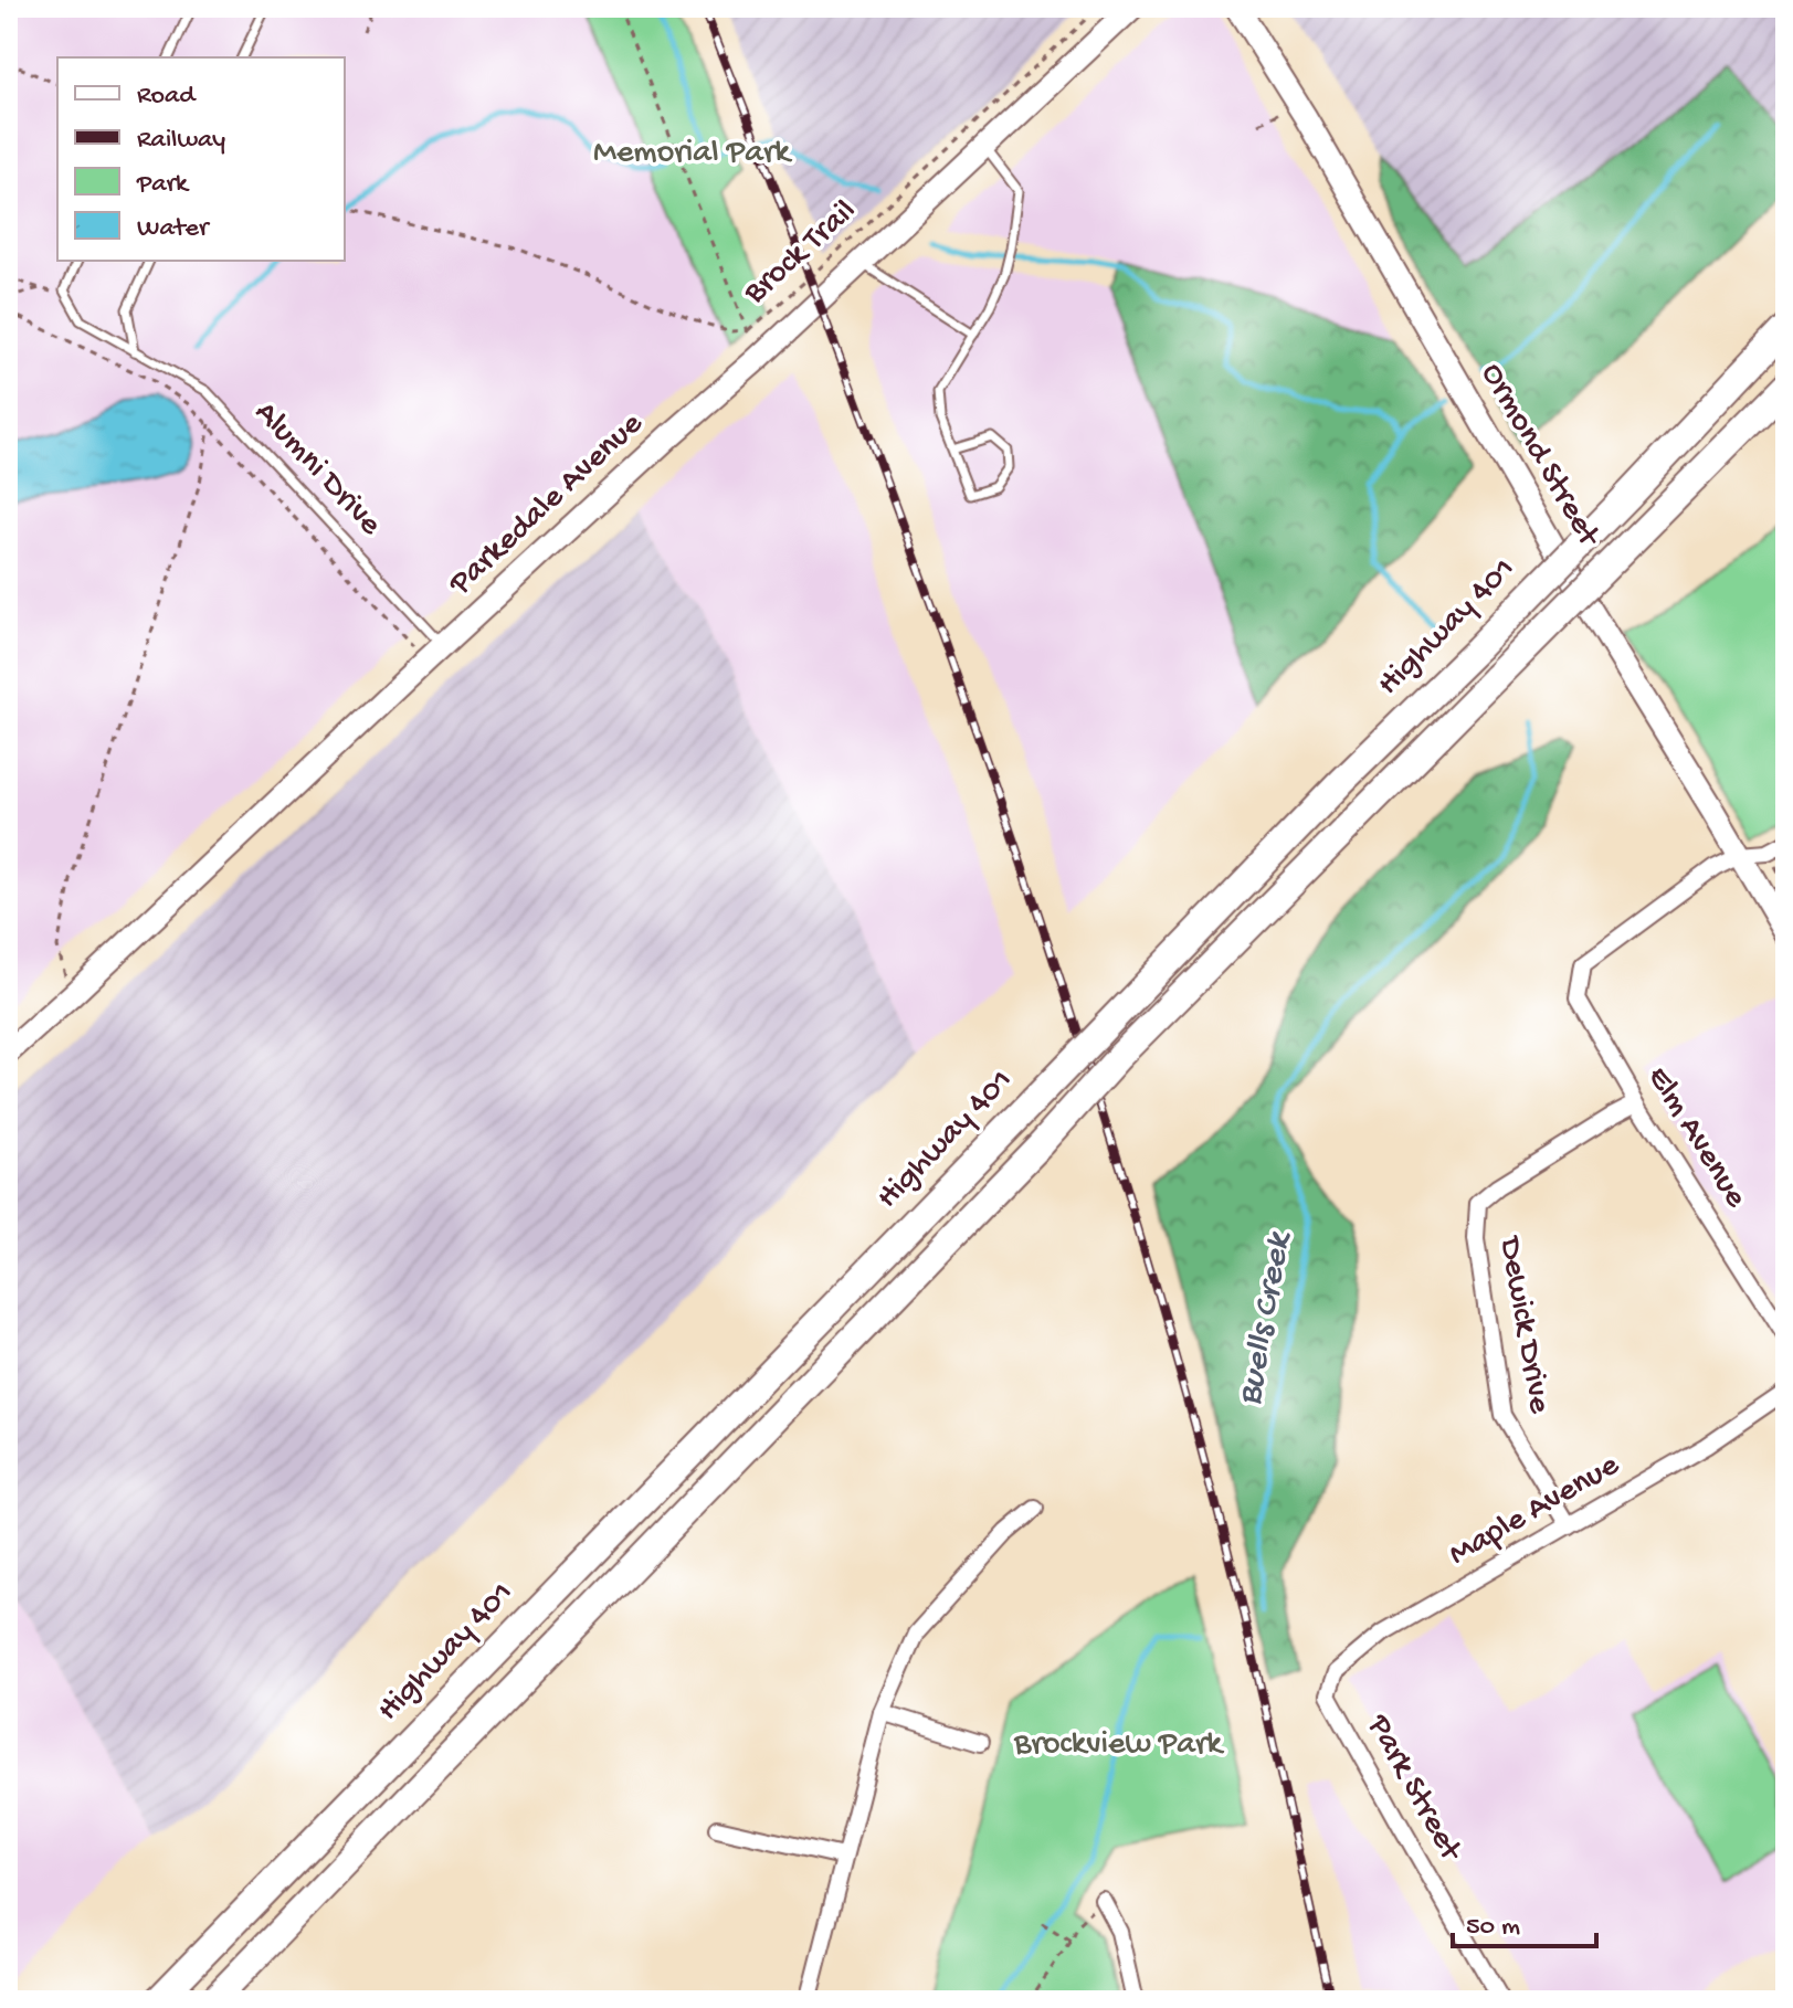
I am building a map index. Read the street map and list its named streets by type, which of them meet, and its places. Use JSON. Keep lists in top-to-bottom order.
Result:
{
  "streets": {
    "highway": ["Highway 401"],
    "main road": ["Ormond Street", "Parkedale Avenue"],
    "street": [
      "Elm Avenue",
      "Dewick Drive",
      "Maple Avenue",
      "Park Street"
    ],
    "lane": ["Alumni Drive"],
    "path": ["Brock Trail"]
  },
  "crossings": [
    ["Ormond Street", "Elm Avenue"],
    ["Alumni Drive", "Parkedale Avenue"],
    ["Elm Avenue", "Dewick Drive"],
    ["Dewick Drive", "Maple Avenue"],
    ["Maple Avenue", "Park Street"]
  ],
  "water": ["Buells Creek"],
  "parks": ["Memorial Park", "Brockview Park"],
  "legend": [
    "Road",
    "Railway",
    "Park",
    "Water"
  ],
  "scale_bar": "50 m"
}
